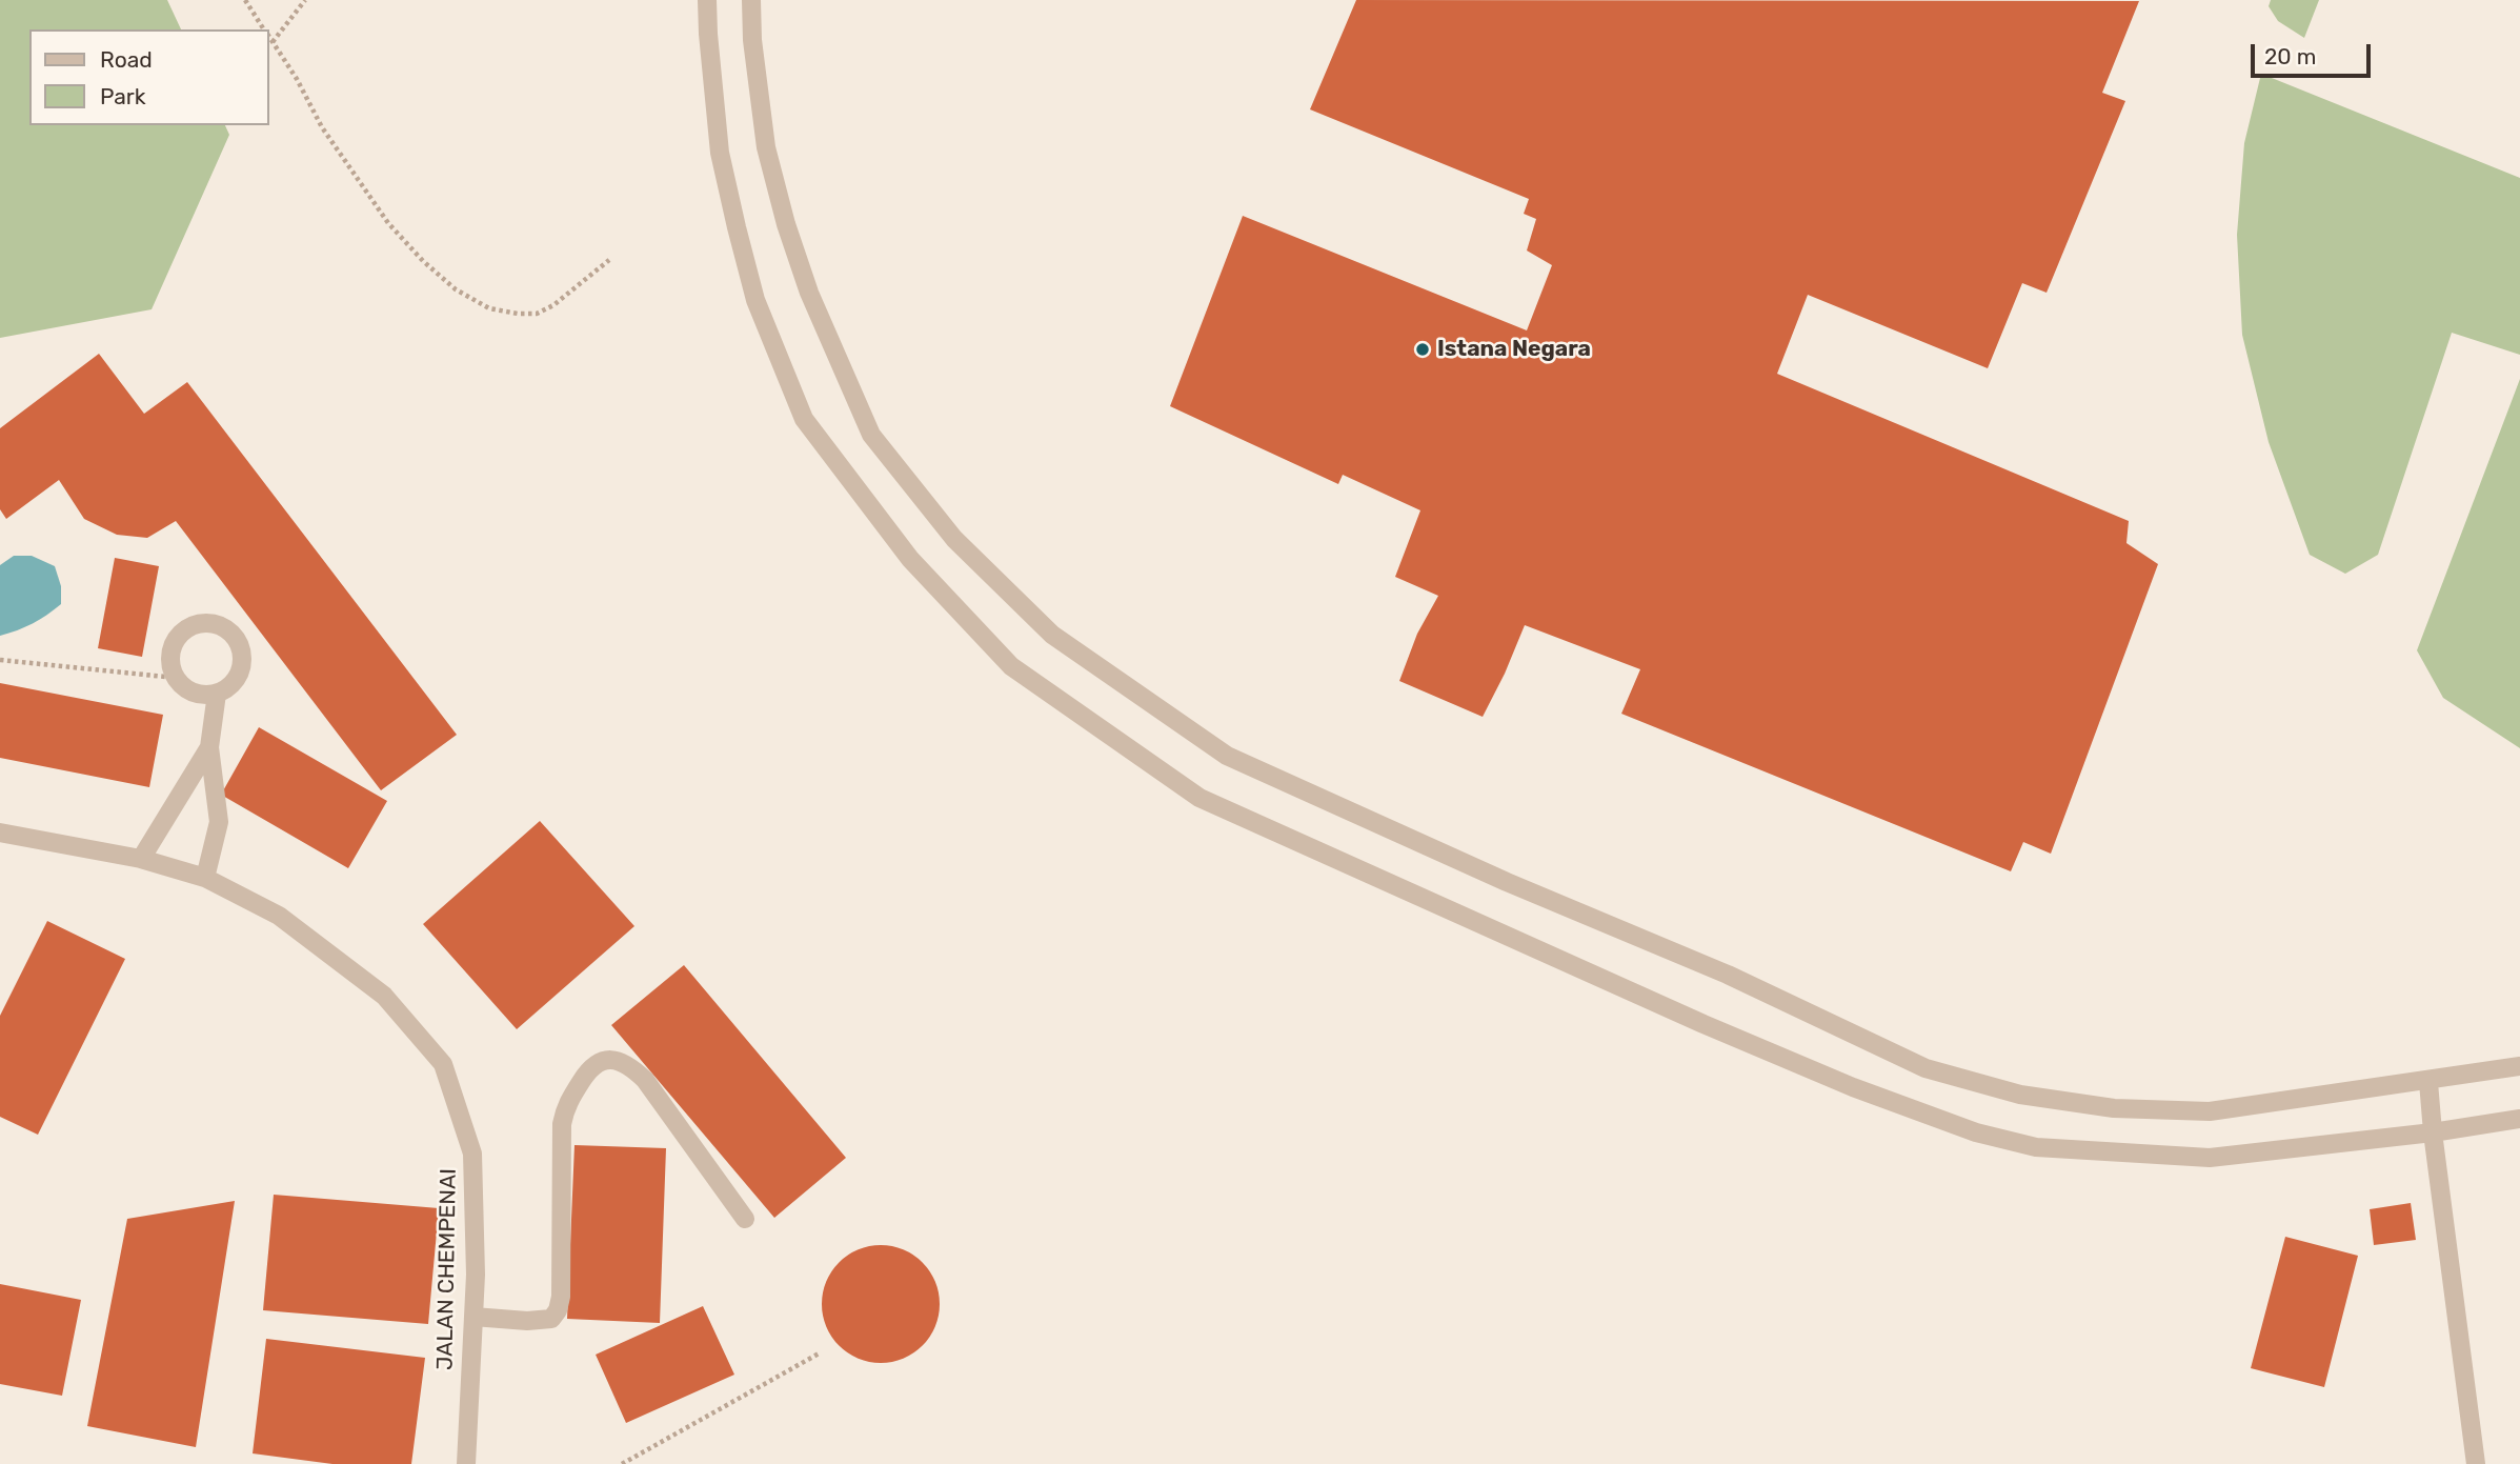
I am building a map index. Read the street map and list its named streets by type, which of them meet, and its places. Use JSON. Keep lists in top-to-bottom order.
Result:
{
  "streets": {
    "street": ["JALAN CHEMPENAI"]
  },
  "places": ["Istana Negara"],
  "legend": ["Road", "Park"],
  "scale_bar": "20 m"
}
